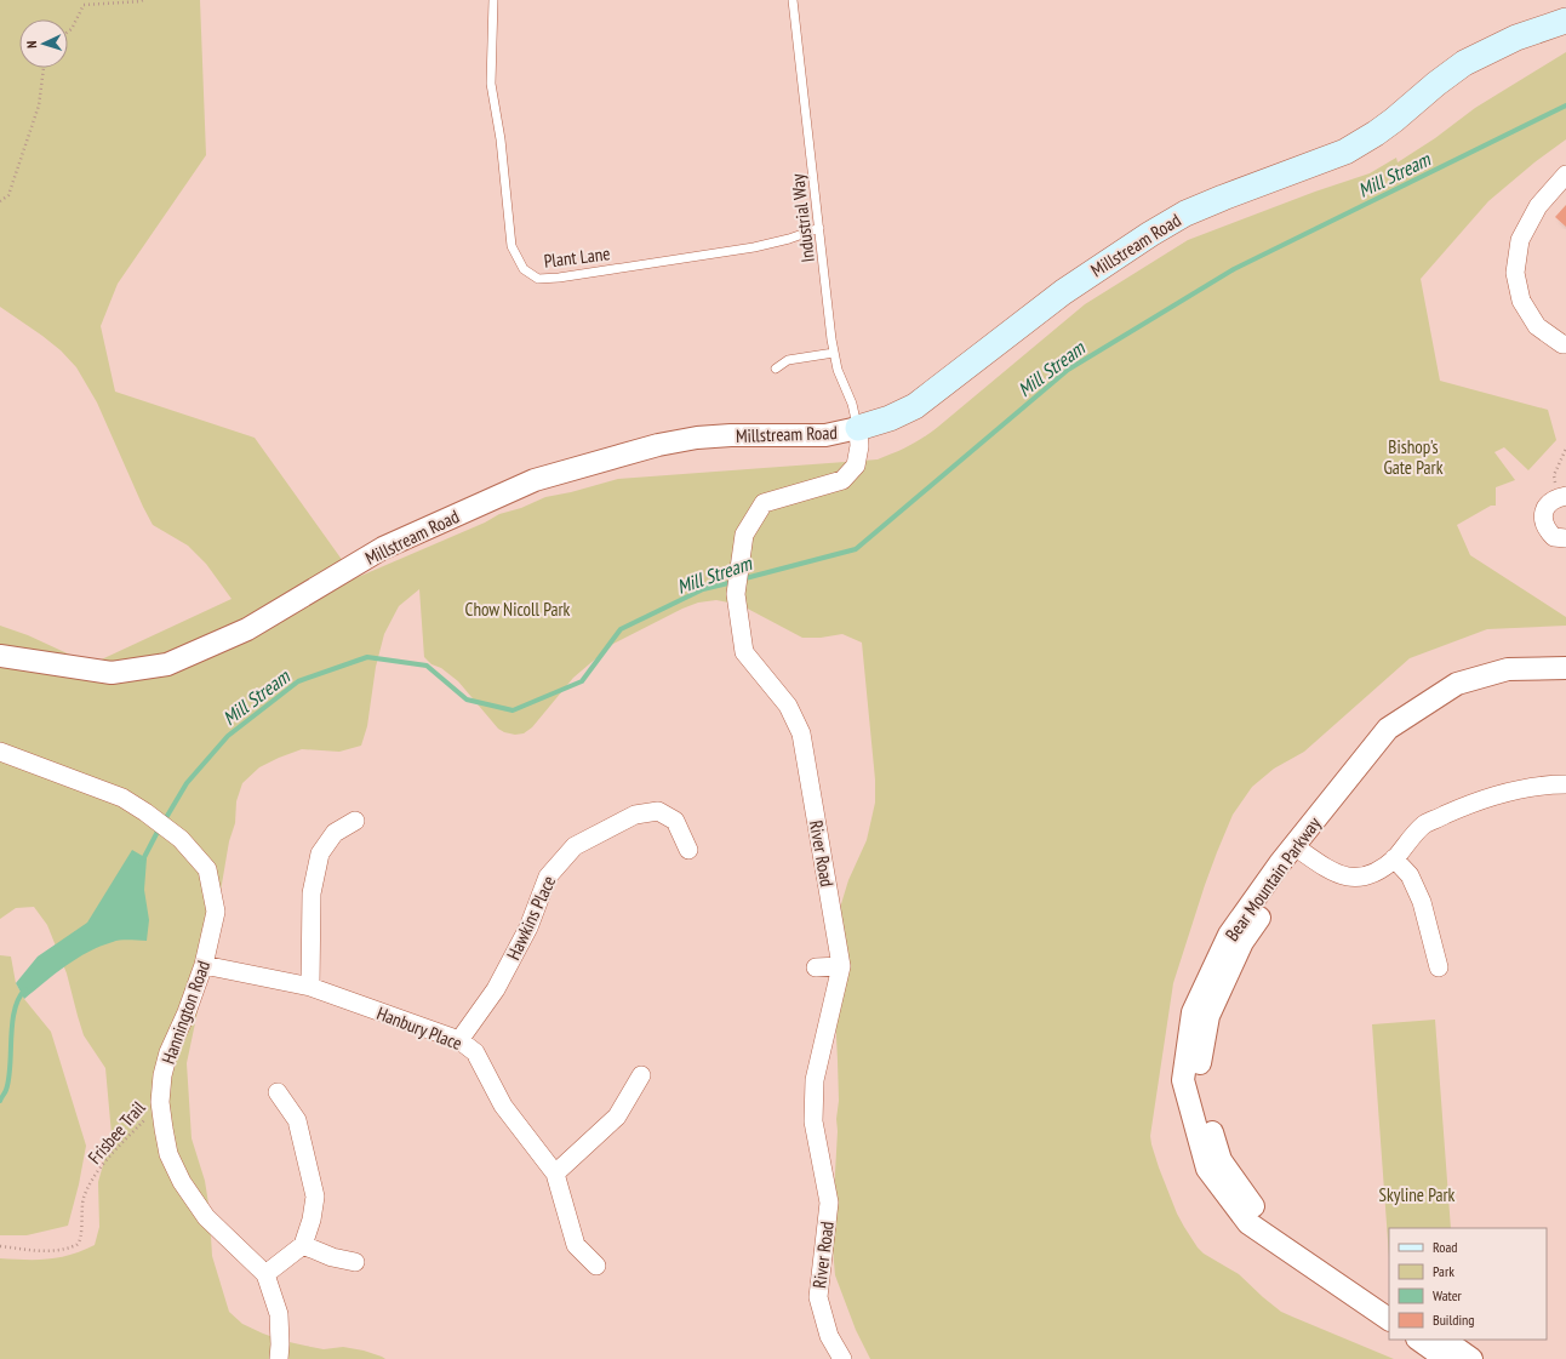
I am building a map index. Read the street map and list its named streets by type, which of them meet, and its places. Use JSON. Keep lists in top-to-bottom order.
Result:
{
  "streets": {
    "main road": ["Millstream Road"],
    "street": [
      "River Road",
      "Bear Mountain Parkway",
      "Hawkins Place",
      "Hannington Road",
      "Hanbury Place"
    ],
    "lane": ["Industrial Way", "Plant Lane"],
    "path": ["Frisbee Trail"]
  },
  "crossings": [
    ["Industrial Way", "Millstream Road"],
    ["Industrial Way", "Plant Lane"],
    ["Industrial Way", "River Road"],
    ["Millstream Road", "River Road"],
    ["Hawkins Place", "Hanbury Place"],
    ["Hannington Road", "Hanbury Place"],
    ["Hannington Road", "Frisbee Trail"]
  ],
  "water": ["Mill Stream"],
  "parks": ["Bishop's Gate Park", "Chow Nicoll Park", "Skyline Park"],
  "legend": [
    "Road",
    "Park",
    "Water",
    "Building"
  ],
  "north": "left"
}
